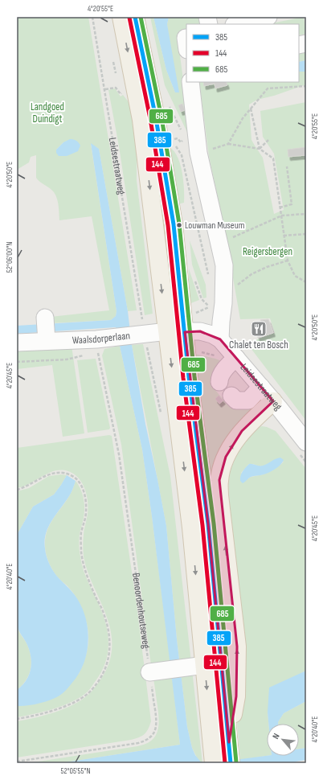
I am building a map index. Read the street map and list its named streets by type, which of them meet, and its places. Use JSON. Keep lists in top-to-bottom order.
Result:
{
  "streets": {
    "street": ["Leidsestraatweg", "Waalsdorperlaan"],
    "path": ["Benoordenhoutseweg"]
  },
  "crossings": [
    ["Leidsestraatweg", "Waalsdorperlaan"],
    ["Waalsdorperlaan", "Benoordenhoutseweg"]
  ],
  "parks": ["Landgoed Duindigt", "Reigersbergen"],
  "places": {
    "other": ["Louwman Museum"],
    "restaurant": ["Chalet ten Bosch"]
  },
  "lines": ["transit line 385", "transit line 685", "transit line 144"],
  "legend": ["385", "144", "685"],
  "north": "top left",
  "coordinates": [
    "4°20'55\"E",
    "4°20'50\"E",
    "52°06'00\"N",
    "4°20'45\"E",
    "4°20'40\"E",
    "52°05'55\"N"
  ]
}
